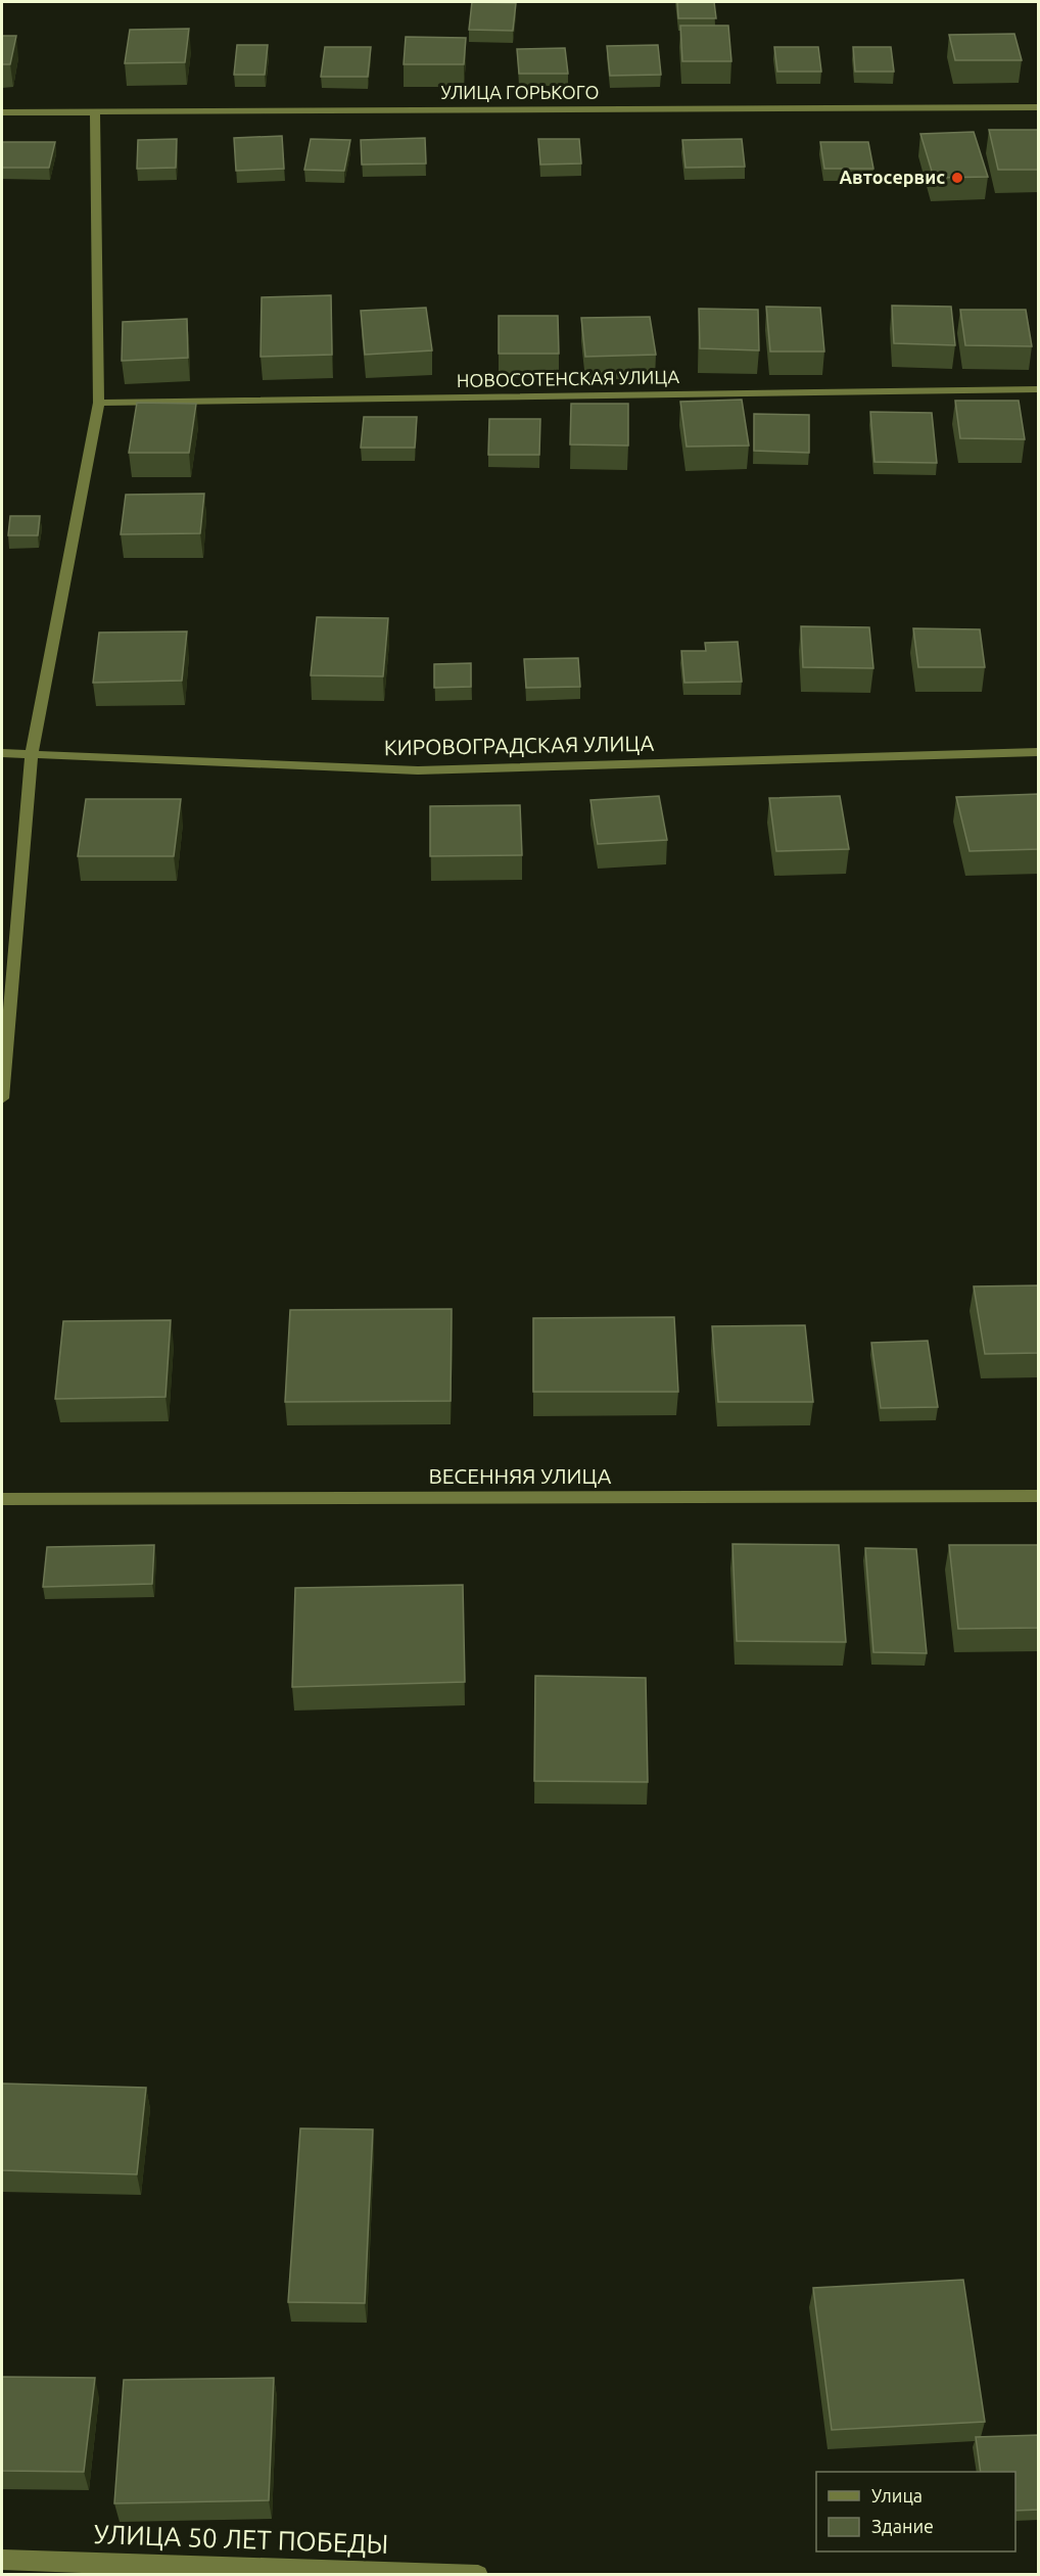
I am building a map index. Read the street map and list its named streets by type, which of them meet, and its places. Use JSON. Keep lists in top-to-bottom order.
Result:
{
  "streets": {
    "street": [
      "УЛИЦА ГОРЬКОГО",
      "НОВОСОТЕНСКАЯ УЛИЦА",
      "КИРОВОГРАДСКАЯ УЛИЦА",
      "ВЕСЕННЯЯ УЛИЦА",
      "УЛИЦА 50 ЛЕТ ПОБЕДЫ"
    ]
  },
  "places": ["Автосервис"],
  "legend": ["Улица", "Здание"]
}
